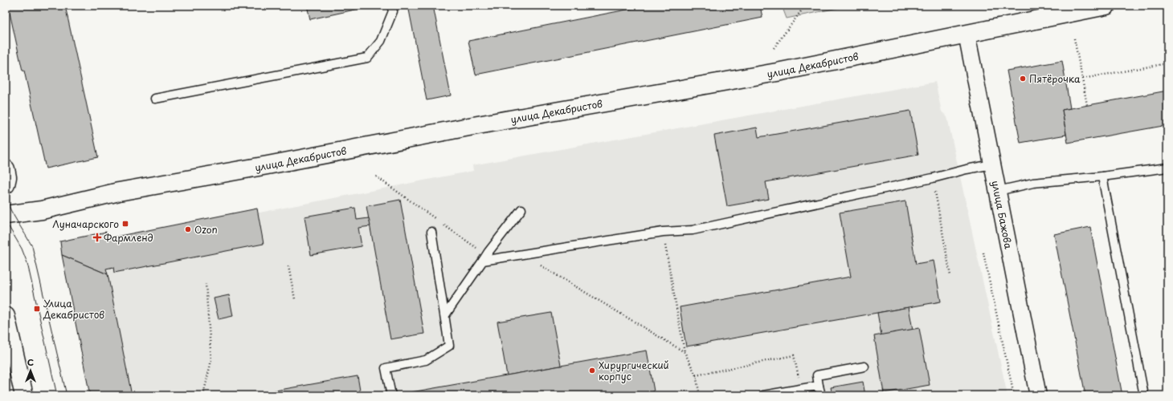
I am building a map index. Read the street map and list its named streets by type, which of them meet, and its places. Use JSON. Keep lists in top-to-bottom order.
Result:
{
  "streets": {
    "main road": ["улица Декабристов"],
    "street": ["улица Бажова"]
  },
  "crossings": [
    ["улица Декабристов", "улица Бажова"]
  ],
  "places": {
    "other": ["Пятёрочка", "Ozon", "Хирургический корпус"],
    "transit": ["Луначарского", "Улица Декабристов"],
    "health": ["Фармленд"]
  },
  "north": "top"
}
